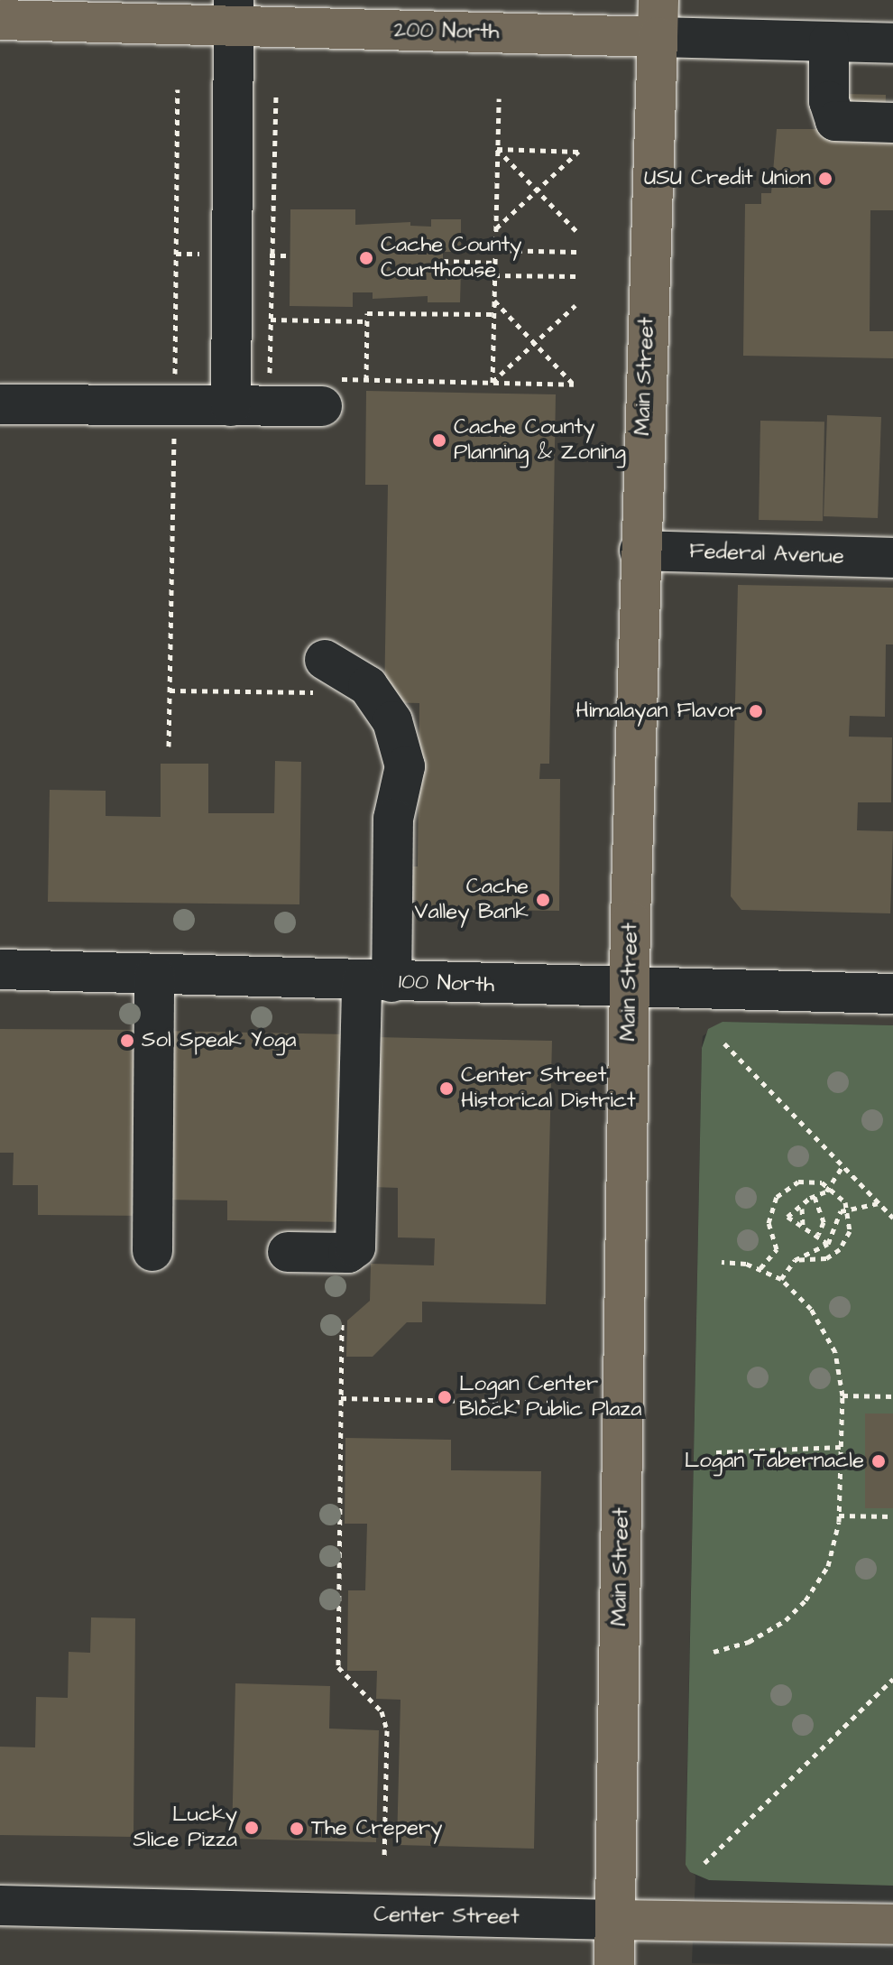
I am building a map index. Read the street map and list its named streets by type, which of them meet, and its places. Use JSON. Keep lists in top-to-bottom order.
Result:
{
  "streets": {
    "main road": ["200 North", "Main Street", "Center Street"],
    "street": ["Federal Avenue", "100 North"]
  },
  "crossings": [
    ["200 North", "Main Street"],
    ["Main Street", "Federal Avenue"],
    ["Main Street", "100 North"],
    ["Main Street", "Center Street"]
  ],
  "places": [
    "USU Credit Union",
    "Cache County Courthouse",
    "Cache County Planning & Zoning",
    "Himalayan Flavor",
    "Cache Valley Bank",
    "Sol Speak Yoga",
    "Center Street Historical District",
    "Logan Center Block Public Plaza",
    "Logan Tabernacle",
    "Lucky Slice Pizza",
    "The Crepery"
  ]
}
